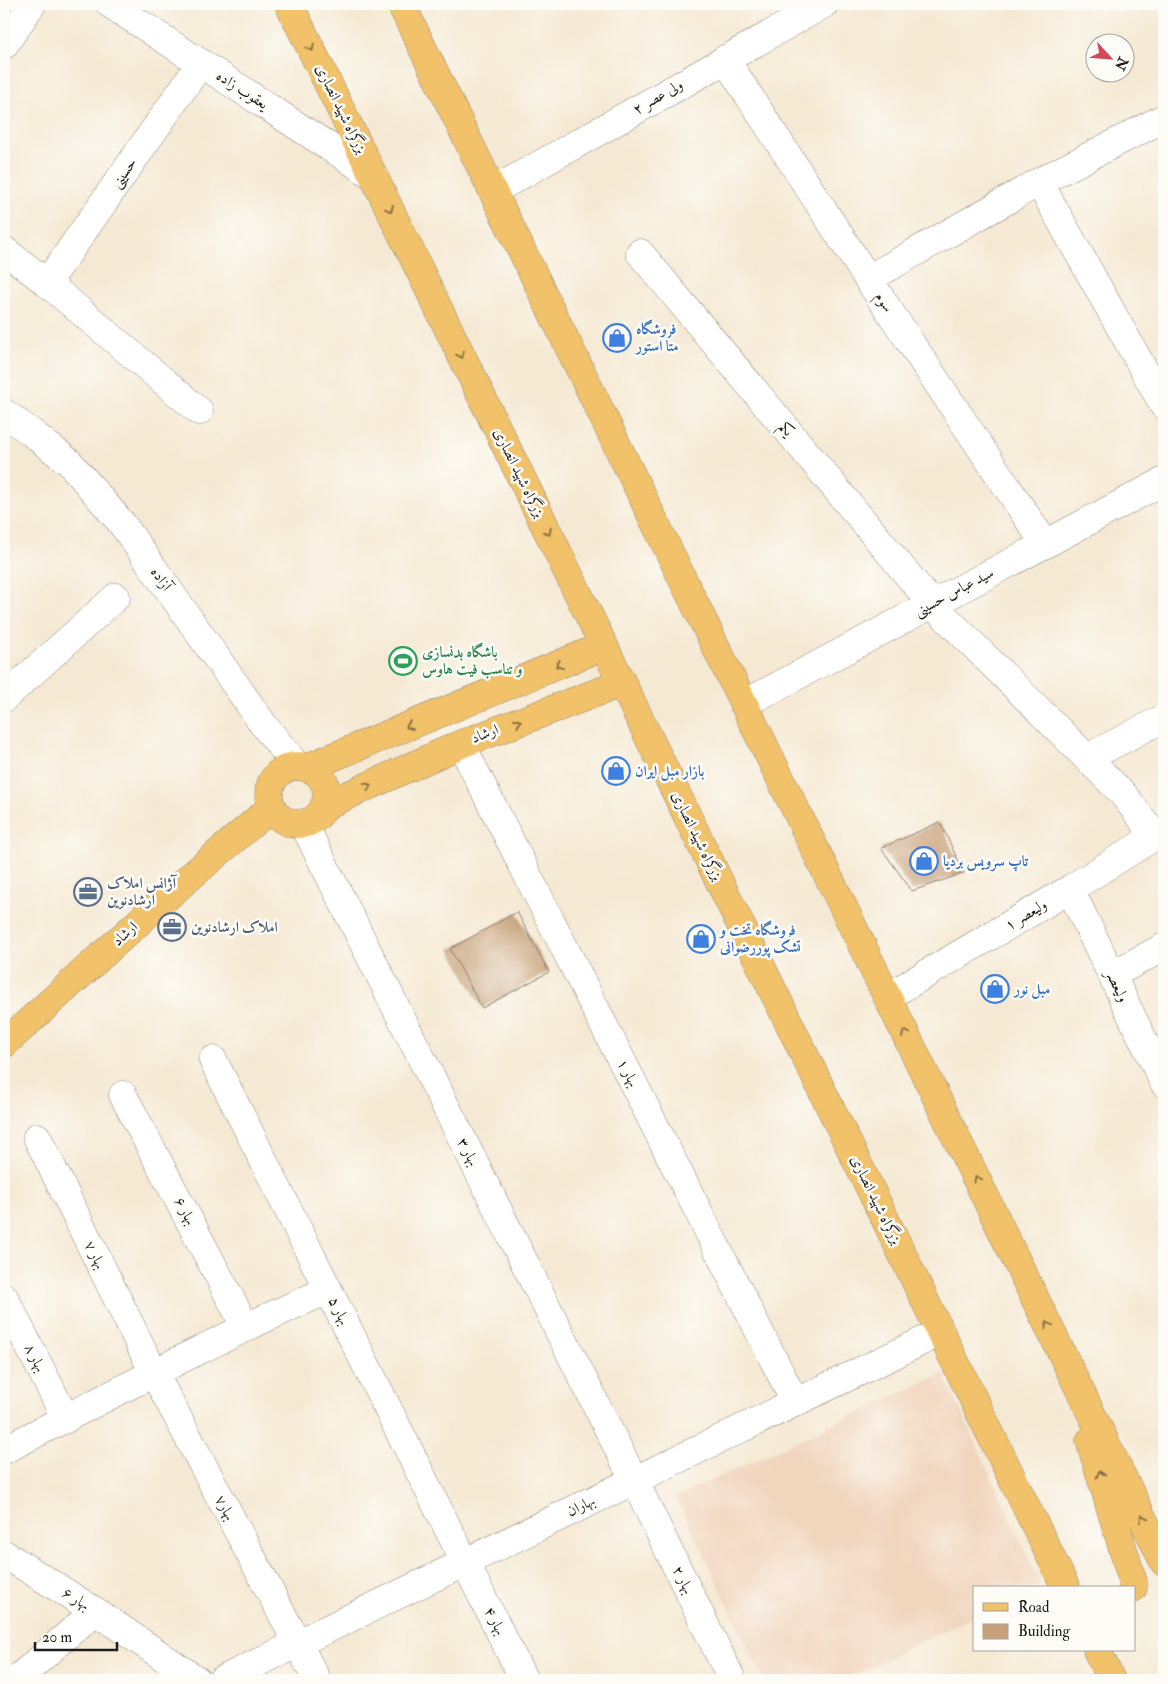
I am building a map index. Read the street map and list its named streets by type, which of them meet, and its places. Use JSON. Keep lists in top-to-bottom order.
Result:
{
  "streets": {
    "main road": ["بزرگراه شهید انصاری", "ارشاد"],
    "street": [
      "یعقوب زاده",
      "ولی عصر ۲",
      "حسینی",
      "سوم",
      "یکم",
      "آزاده",
      "سید عباس حسینی",
      "ولیعصر ۱",
      "ولیعصر",
      "بهار ۱",
      "بهار ۳",
      "بهار ۶",
      "بهار ۷",
      "بهار ۵",
      "بهار ۸",
      "بهاران",
      "بهار۷",
      "بهار ۲",
      "بهار ۴"
    ]
  },
  "crossings": [
    ["یعقوب زاده", "بزرگراه شهید انصاری"],
    ["یعقوب زاده", "حسینی"],
    ["ولی عصر ۲", "سوم"],
    ["بزرگراه شهید انصاری", "ارشاد"],
    ["بزرگراه شهید انصاری", "بهاران"],
    ["سوم", "سید عباس حسینی"],
    ["یکم", "سید عباس حسینی"],
    ["یکم", "ولیعصر ۱"],
    ["آزاده", "ارشاد"],
    ["آزاده", "بهار ۳"],
    ["ارشاد", "بهار ۱"],
    ["ارشاد", "بهار ۳"],
    ["ولیعصر ۱", "ولیعصر"],
    ["بهار ۱", "بهاران"],
    ["بهار ۳", "بهاران"],
    ["بهار ۳", "بهار ۲"],
    ["بهار ۷", "بهار۷"],
    ["بهار ۵", "بهاران"],
    ["بهار ۵", "بهار ۴"],
    ["بهاران", "بهار۷"],
    ["بهاران", "بهار ۲"],
    ["بهاران", "بهار ۴"]
  ],
  "places": {
    "shop": [
      "فروشگاه متا استور",
      "بازار مبل ایران",
      "تاپ سرویس بردیا",
      "فروشگاه تخت و تشک پوررضوانی",
      "مبل نور"
    ],
    "sports": ["باشگاه بدنسازی و تناسب فیت هاوس"],
    "office": ["آژانس املاک ارشادنوین", "املاک ارشادنوین"]
  },
  "legend": ["Road", "Building"],
  "scale_bar": "20 m",
  "north": "bottom right"
}
